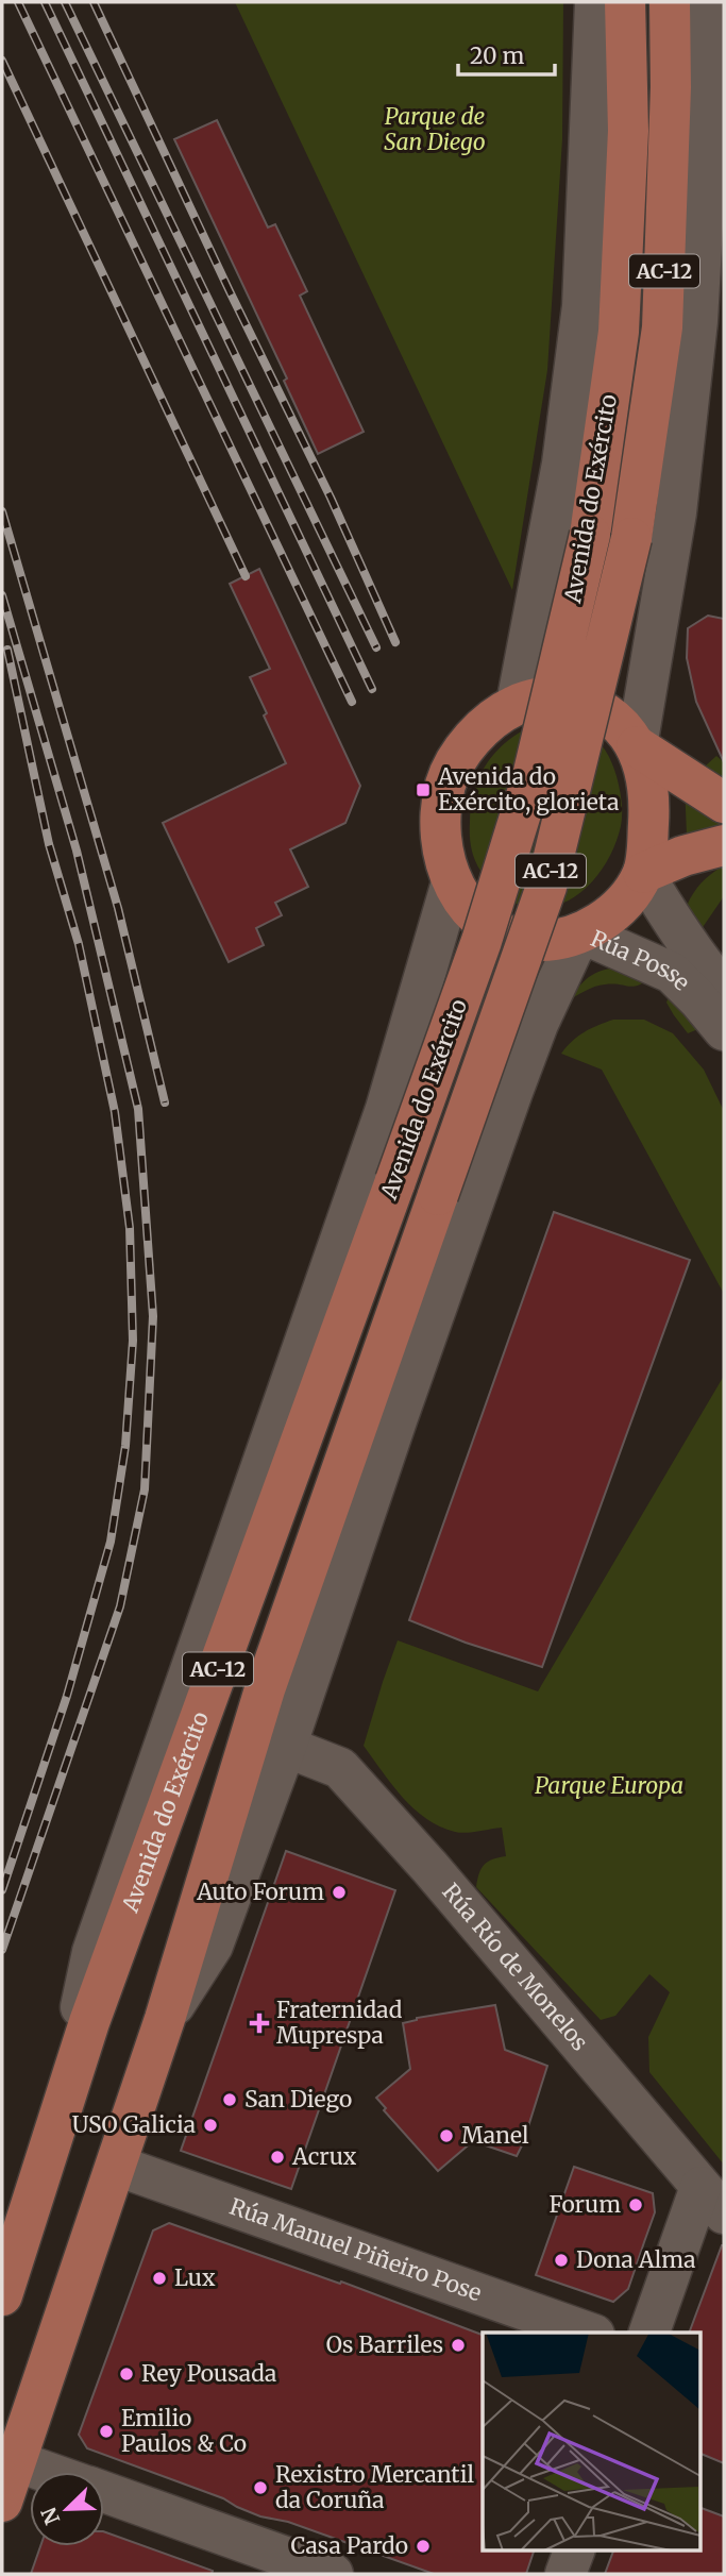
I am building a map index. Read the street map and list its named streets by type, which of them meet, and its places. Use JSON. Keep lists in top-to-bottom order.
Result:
{
  "streets": {
    "main road": ["AC-12", "Avenida do Exército"],
    "street": ["Rúa Posse", "Rúa Río de Monelos", "Rúa Manuel Piñeiro Pose"]
  },
  "crossings": [
    ["Avenida do Exército", "Rúa Posse"],
    ["Avenida do Exército", "Rúa Río de Monelos"],
    ["Avenida do Exército", "Rúa Manuel Piñeiro Pose"]
  ],
  "parks": ["Parque de San Diego", "Parque Europa"],
  "places": {
    "transit": ["Avenida do Exército, glorieta"],
    "other": [
      "Auto Forum",
      "San Diego",
      "USO Galicia",
      "Manel",
      "Acrux",
      "Forum",
      "Dona Alma",
      "Lux",
      "Os Barriles",
      "Rey Pousada",
      "Emilio Paulos & Co",
      "Rexistro Mercantil da Coruña",
      "Casa Pardo"
    ],
    "health": ["Fraternidad Muprespa"]
  },
  "scale_bar": "20 m",
  "north": "bottom left"
}
